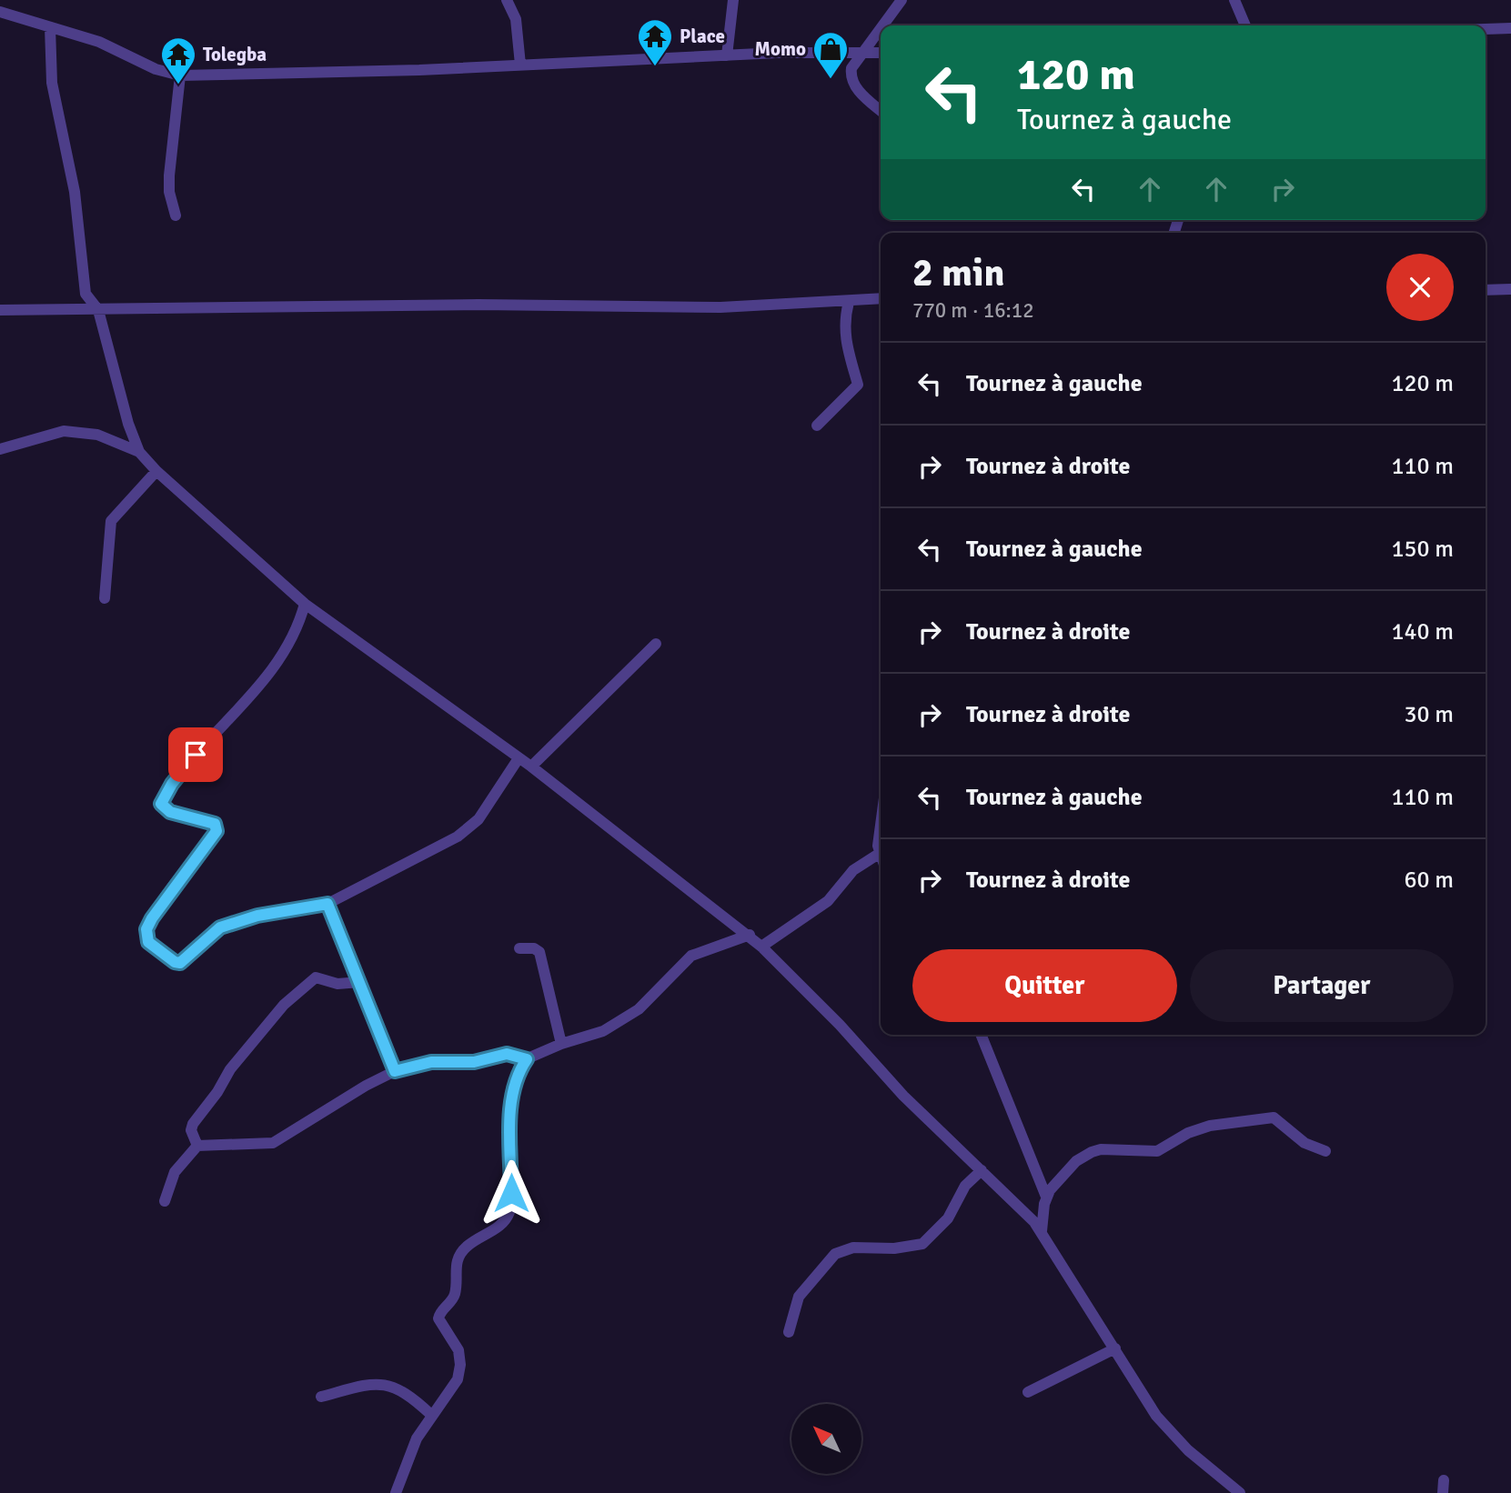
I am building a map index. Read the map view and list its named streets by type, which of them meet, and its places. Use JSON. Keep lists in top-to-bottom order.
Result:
{
  "places": {
    "temple": ["Place", "Tolegba"],
    "shop": ["Momo"]
  },
  "north": "top left",
  "page": {
    "turn": ["120 m", "Tournez à gauche"],
    "heading": ["2 min", "770 m · 16:12"],
    "list": [
      {
        "name": "Tournez à gauche",
        "value": "120 m"
      },
      {
        "name": "Tournez à droite",
        "value": "110 m"
      },
      {
        "name": "Tournez à gauche",
        "value": "150 m"
      },
      {
        "name": "Tournez à droite",
        "value": "140 m"
      },
      {
        "name": "Tournez à droite",
        "value": "30 m"
      },
      {
        "name": "Tournez à gauche",
        "value": "110 m"
      },
      {
        "name": "Tournez à droite",
        "value": "60 m"
      }
    ],
    "buttons": ["Quitter", "Partager"]
  }
}
